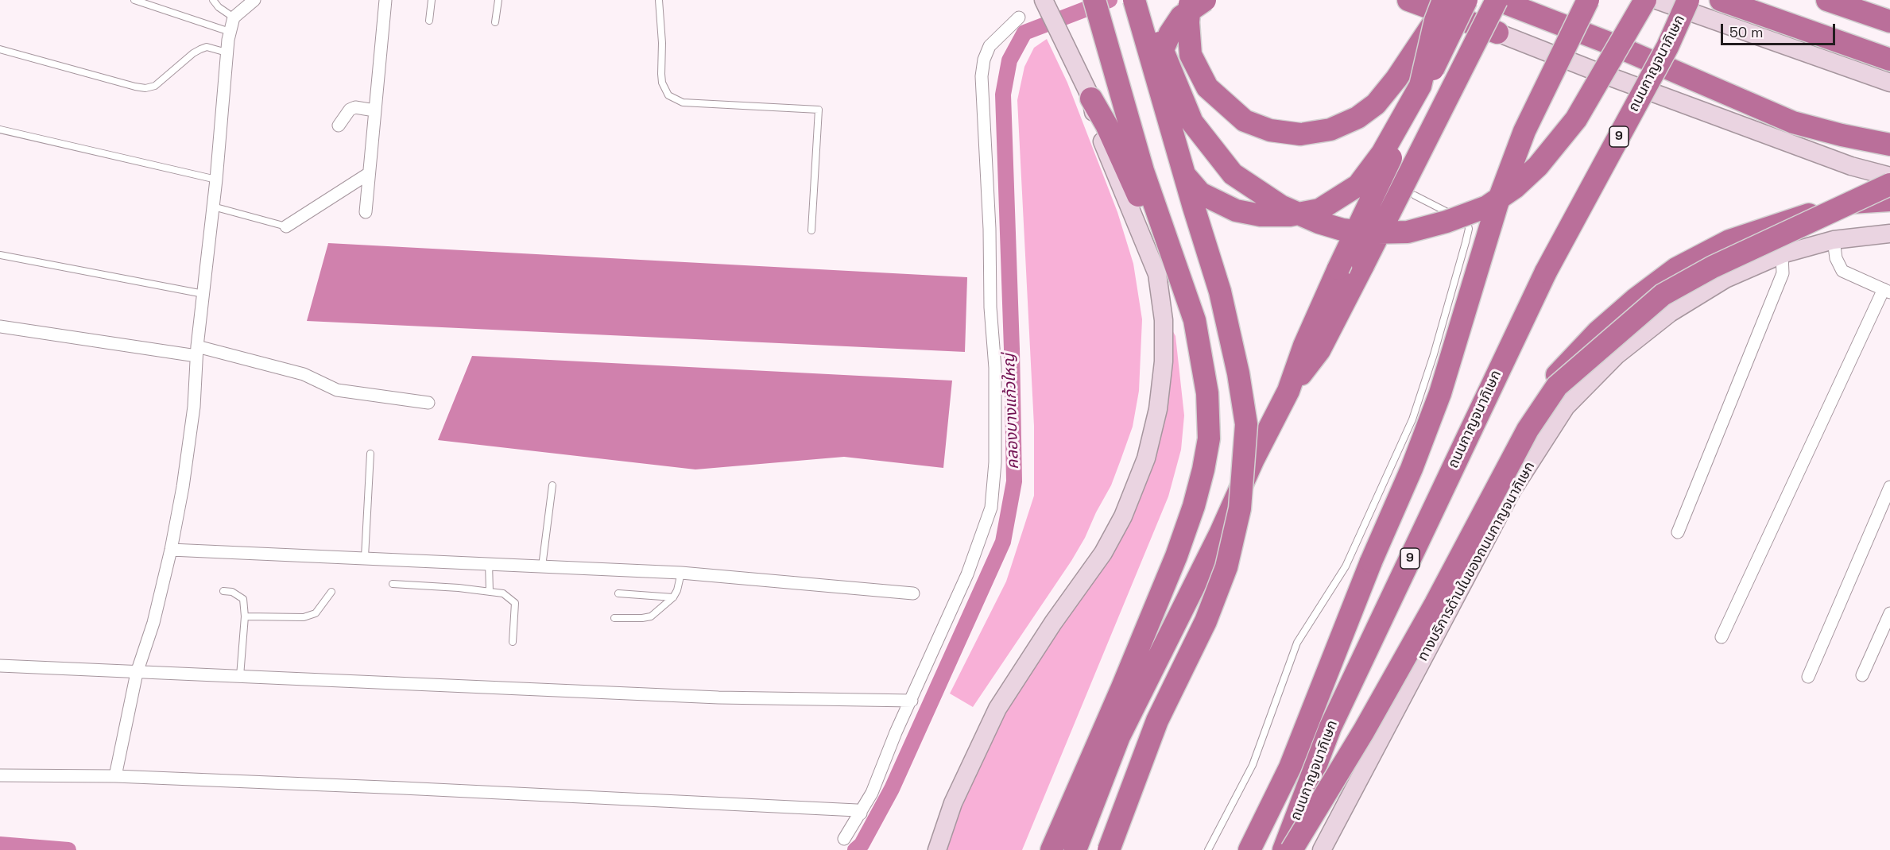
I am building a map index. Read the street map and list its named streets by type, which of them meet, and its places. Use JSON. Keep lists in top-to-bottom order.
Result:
{
  "streets": {
    "highway": ["ถนนกาญจนาภิเษก", "9"],
    "main road": ["ทางบริการด้านในของถนนกาญจนาภิเษก"]
  },
  "water": ["คลองบางแก้วใหญ่"],
  "scale_bar": "50 m"
}
